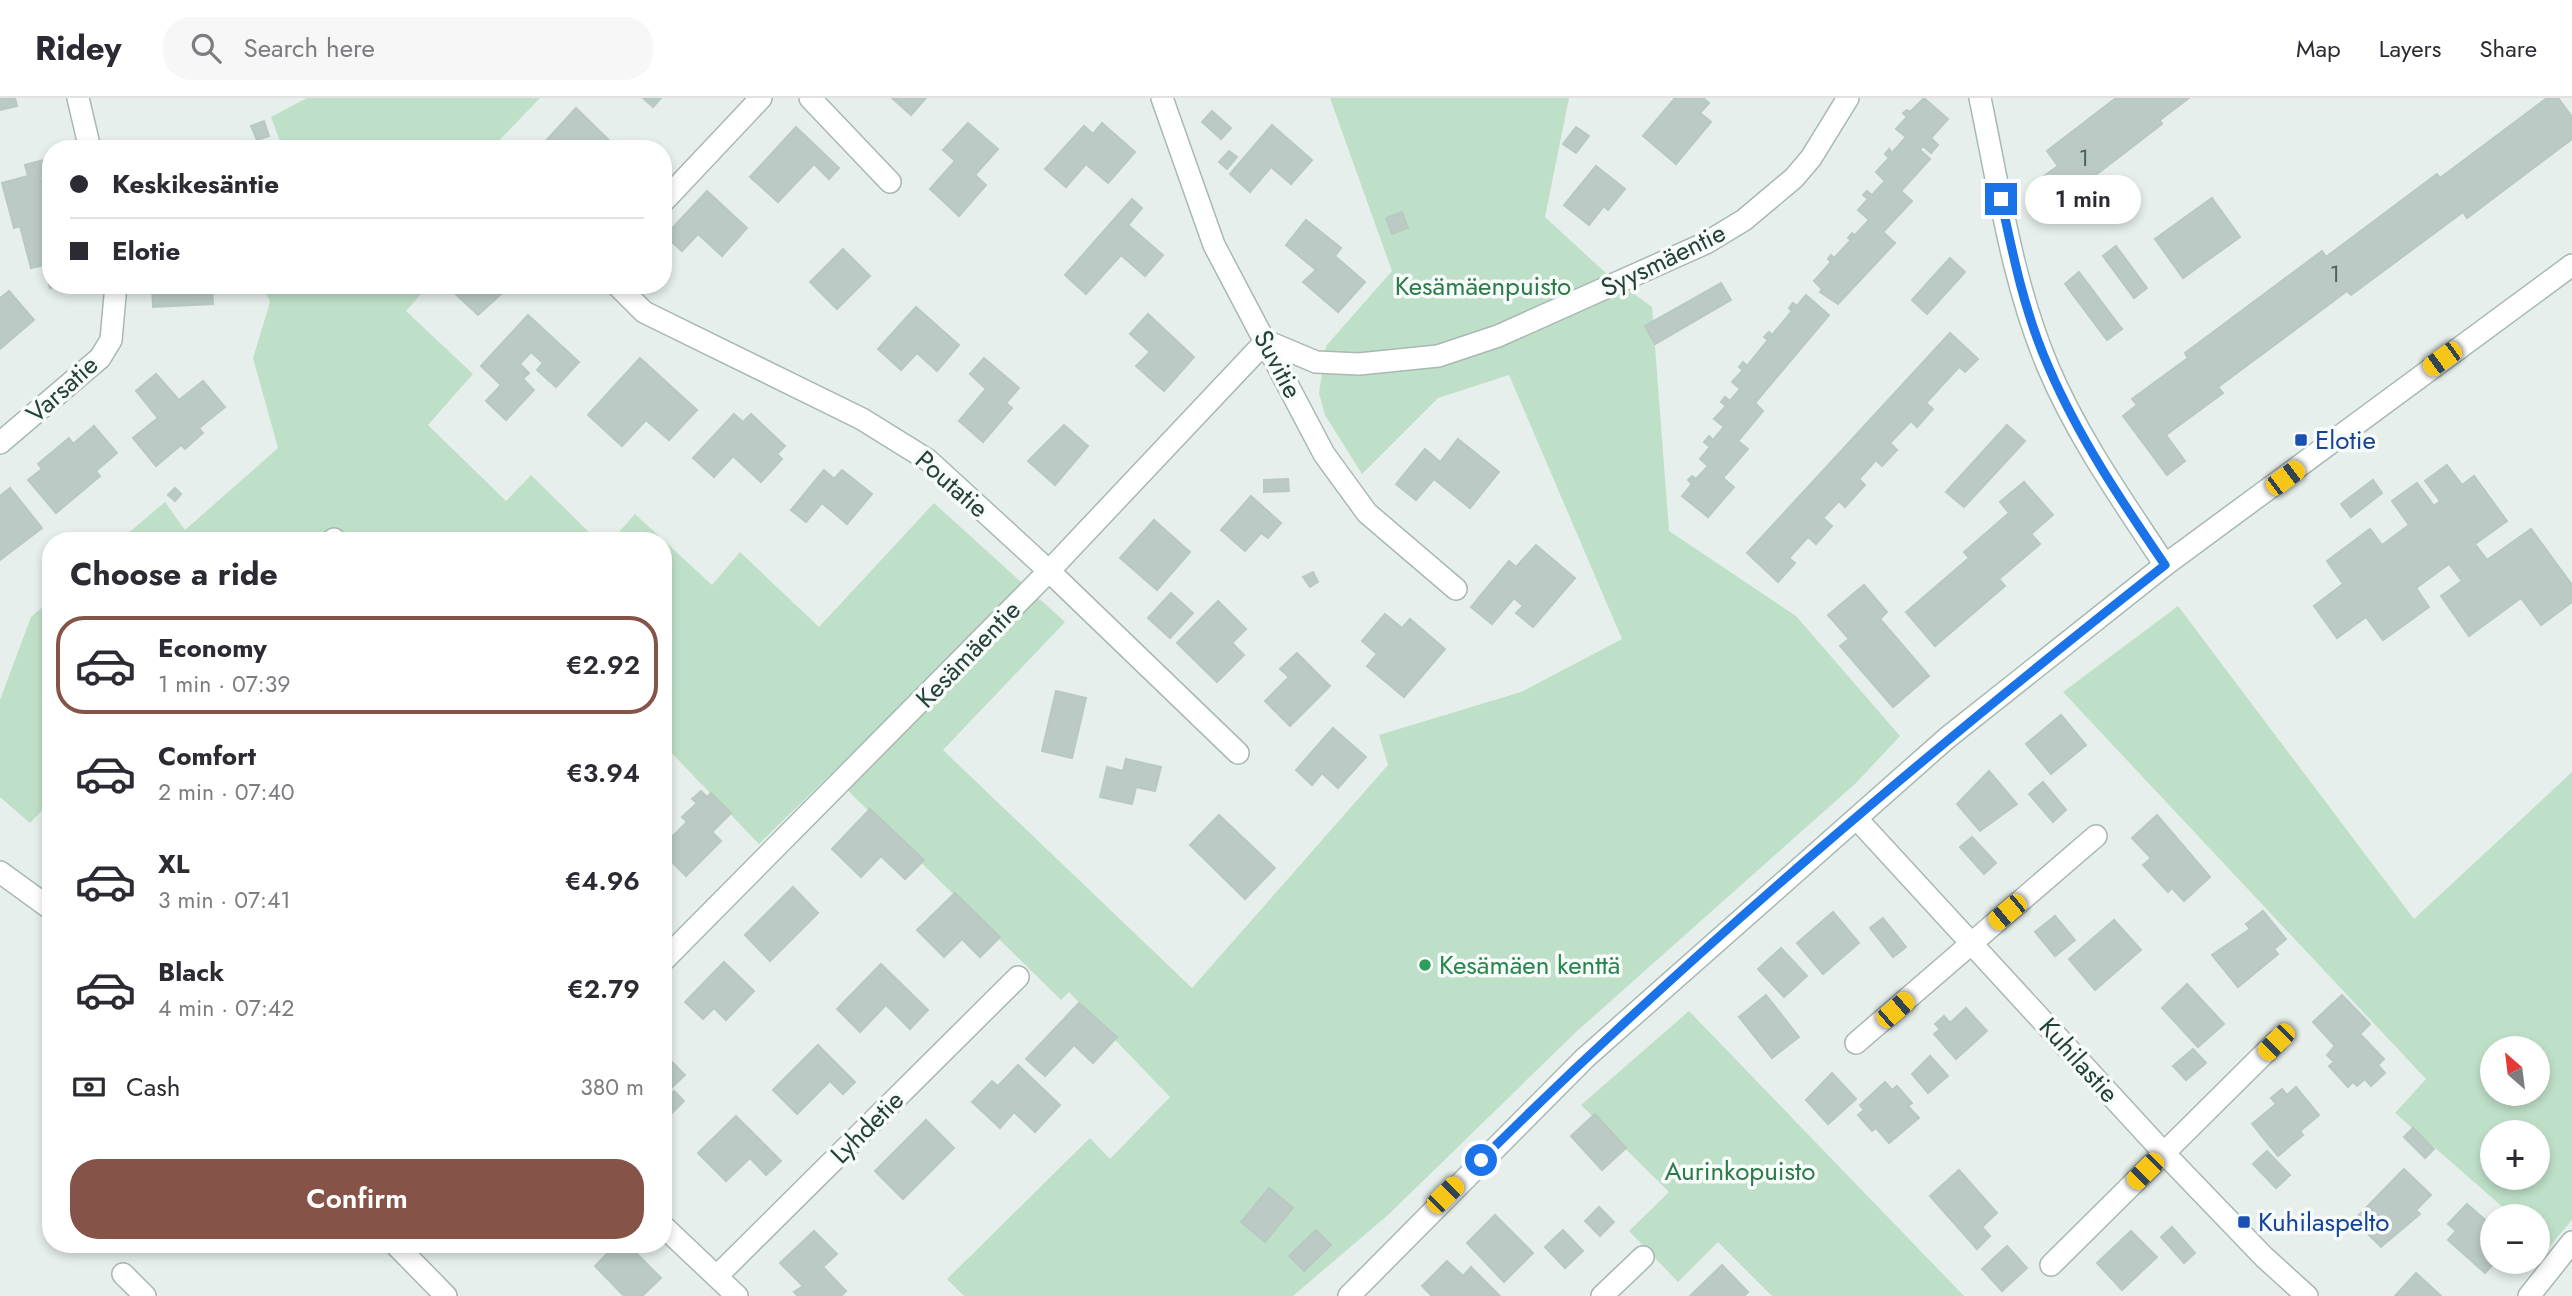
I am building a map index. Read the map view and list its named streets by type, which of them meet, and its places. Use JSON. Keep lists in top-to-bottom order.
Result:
{
  "streets": {
    "street": [
      "Syysmäentie",
      "Suvitie",
      "Varsatie",
      "Poutatie",
      "Kesämäentie",
      "Kuhilastie",
      "Lyhdetie"
    ]
  },
  "crossings": [
    ["Syysmäentie", "Suvitie"],
    ["Syysmäentie", "Kesämäentie"],
    ["Suvitie", "Kesämäentie"],
    ["Poutatie", "Kesämäentie"]
  ],
  "parks": ["Kesämäenpuisto", "Aurinkopuisto"],
  "places": {
    "transit": ["Elotie", "Kuhilaspelto"],
    "other": ["Kesämäen kenttä"]
  },
  "house_numbers": ["1", "1"],
  "north": "top left",
  "page": {
    "header": "Ridey",
    "search": "Search here",
    "nav": ["Map", "Layers", "Share"],
    "banner": ["Keskikesäntie", "Elotie"],
    "bubble": "1 min",
    "heading": "Choose a ride",
    "list": [
      {
        "name": "Economy",
        "note": "1 min · 07:39",
        "value": "€2.92"
      },
      {
        "name": "Comfort",
        "note": "2 min · 07:40",
        "value": "€3.94"
      },
      {
        "name": "XL",
        "note": "3 min · 07:41",
        "value": "€4.96"
      },
      {
        "name": "Black",
        "note": "4 min · 07:42",
        "value": "€2.79"
      }
    ],
    "map_buttons": ["+", "−"],
    "pay": ["Cash", "380 m"],
    "buttons": "Confirm"
  }
}
